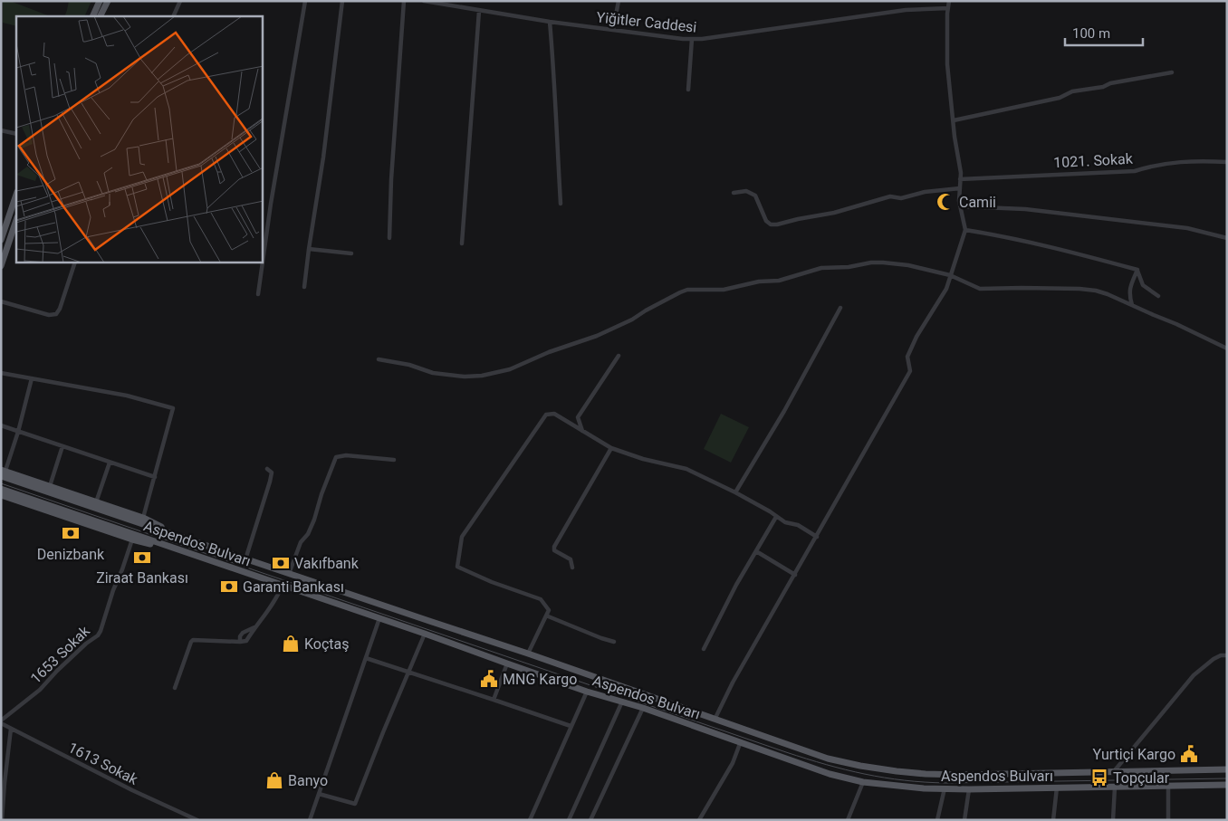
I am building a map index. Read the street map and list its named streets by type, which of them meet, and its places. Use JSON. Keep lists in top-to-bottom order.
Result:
{
  "streets": {
    "main road": ["Aspendos Bulvarı"],
    "street": [
      "Yiğitler Caddesi",
      "1021. Sokak",
      "1653 Sokak",
      "1613 Sokak"
    ]
  },
  "crossings": [
    ["1653 Sokak", "1613 Sokak"]
  ],
  "places": {
    "mosque": ["Camii"],
    "bank": [
      "Denizbank",
      "Ziraat Bankası",
      "Vakıfbank",
      "Garanti Bankası"
    ],
    "shop": ["Koçtaş", "Banyo"],
    "public building": ["MNG Kargo", "Yurtiçi Kargo"],
    "bus stop": ["Topçular"]
  },
  "scale_bar": "100 m"
}
